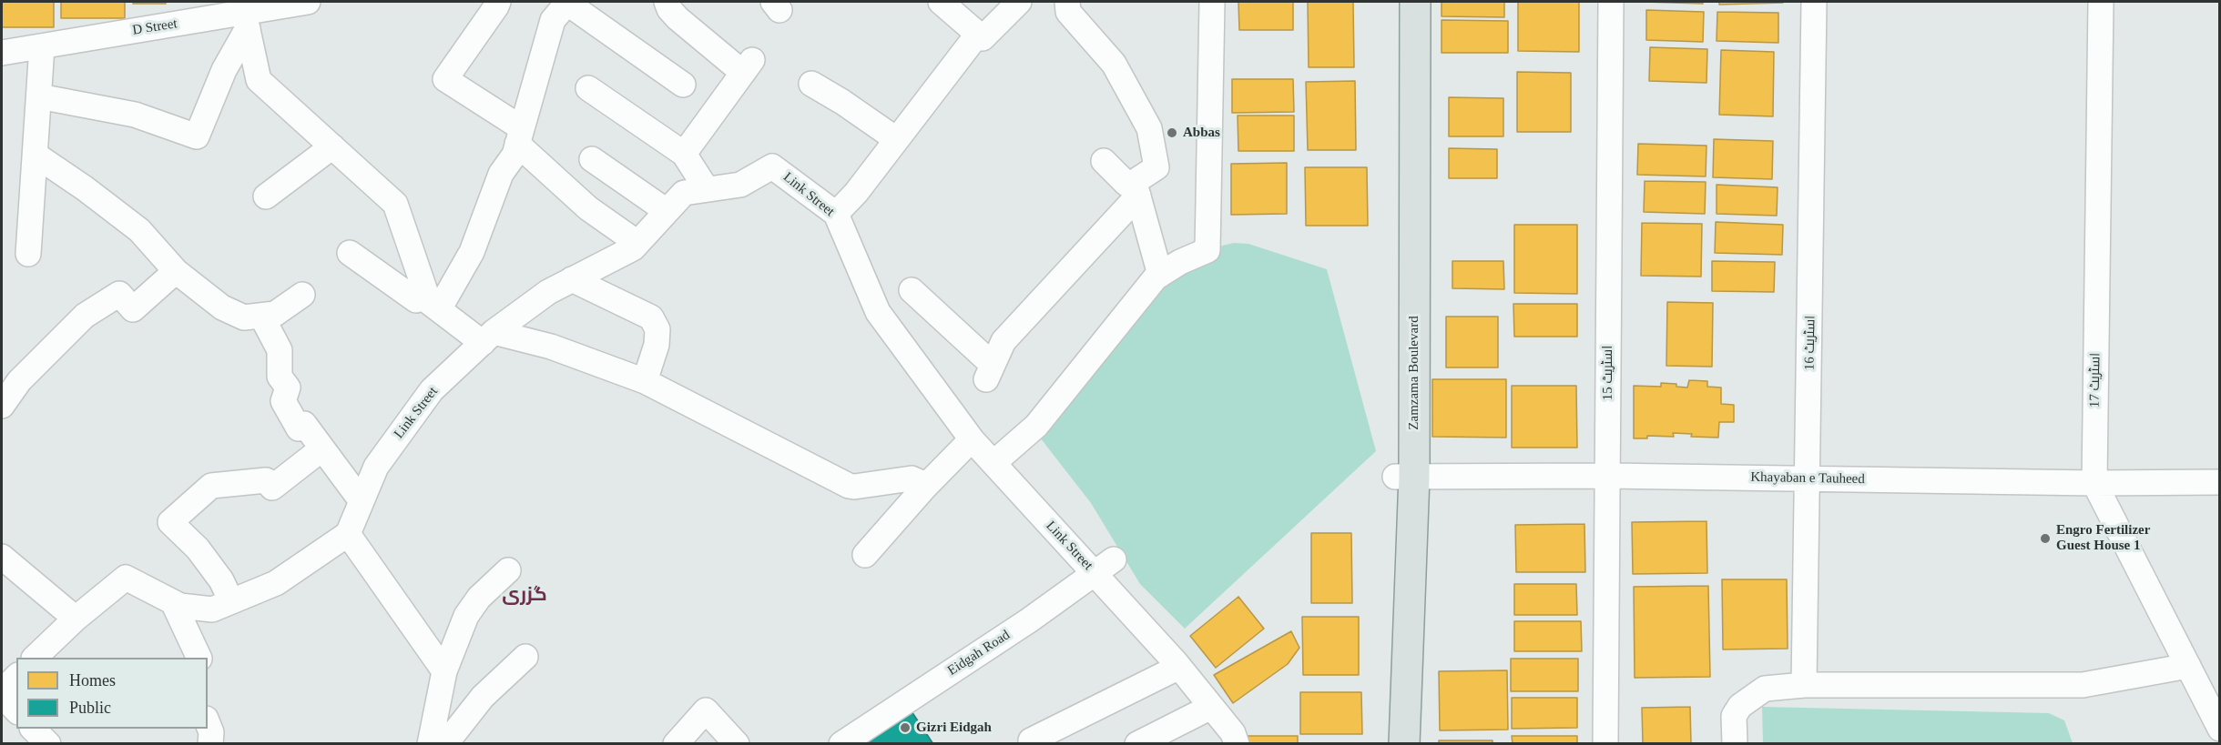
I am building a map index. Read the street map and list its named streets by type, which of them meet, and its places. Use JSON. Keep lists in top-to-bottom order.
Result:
{
  "streets": {
    "main road": ["Zamzama Boulevard"],
    "street": [
      "D Street",
      "Link Street",
      "اسٹریٹ 16",
      "اسٹریٹ 15",
      "اسٹریٹ 17",
      "Khayaban e Tauheed",
      "Eidgah Road"
    ]
  },
  "crossings": [
    ["Link Street", "Eidgah Road"],
    ["اسٹریٹ 16", "Khayaban e Tauheed"],
    ["Zamzama Boulevard", "Khayaban e Tauheed"],
    ["اسٹریٹ 15", "Khayaban e Tauheed"],
    ["اسٹریٹ 17", "Khayaban e Tauheed"]
  ],
  "districts": ["گزری"],
  "places": ["Abbas", "Engro Fertilizer Guest House 1", "Gizri Eidgah"],
  "legend": ["Homes", "Public"]
}
